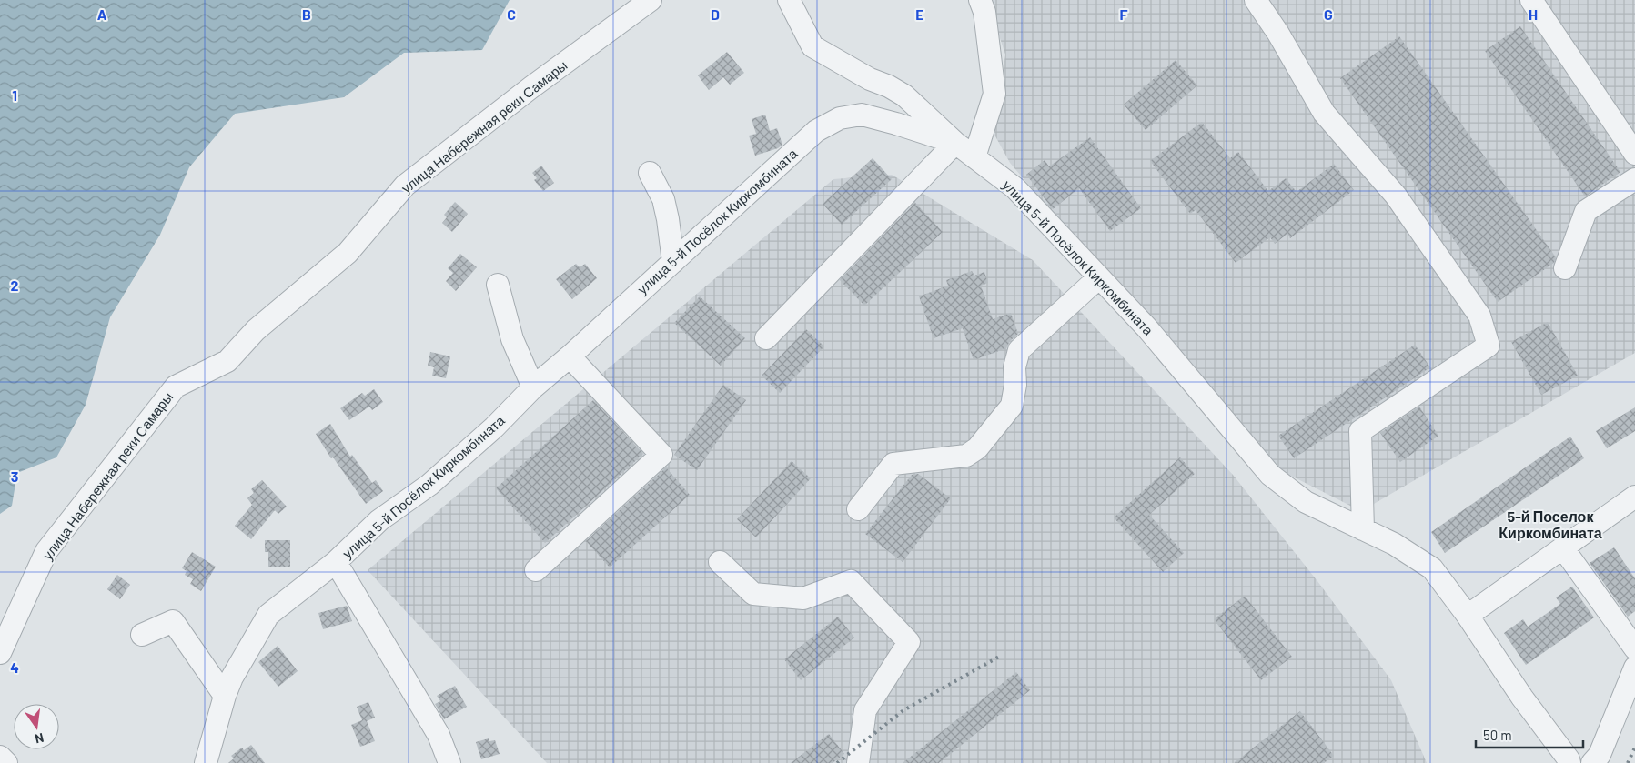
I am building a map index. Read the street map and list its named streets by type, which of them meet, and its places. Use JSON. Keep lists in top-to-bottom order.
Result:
{
  "streets": {
    "street": ["улица Набережная реки Самары", "улица 5-й Посёлок Киркомбината"]
  },
  "districts": ["5-й Поселок Киркомбината"],
  "scale_bar": "50 m",
  "north": "bottom",
  "grid": {
    "columns": [
      "A",
      "B",
      "C",
      "D",
      "E",
      "F",
      "G",
      "H"
    ],
    "rows": [
      "1",
      "2",
      "3",
      "4"
    ]
  }
}
